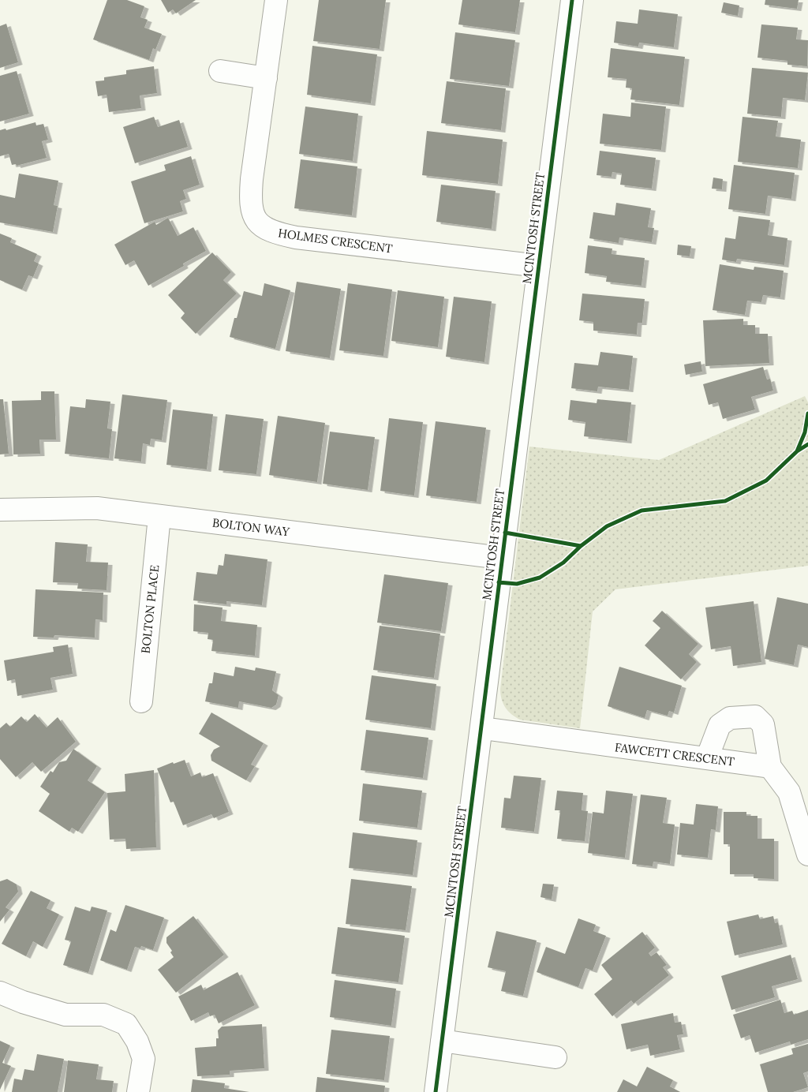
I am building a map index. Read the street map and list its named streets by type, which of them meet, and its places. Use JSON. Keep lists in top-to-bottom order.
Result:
{
  "streets": {
    "street": [
      "MCINTOSH STREET",
      "HOLMES CRESCENT",
      "BOLTON WAY",
      "BOLTON PLACE",
      "FAWCETT CRESCENT"
    ]
  },
  "crossings": [
    ["MCINTOSH STREET", "HOLMES CRESCENT"],
    ["MCINTOSH STREET", "BOLTON WAY"],
    ["MCINTOSH STREET", "FAWCETT CRESCENT"],
    ["BOLTON WAY", "BOLTON PLACE"]
  ]
}
